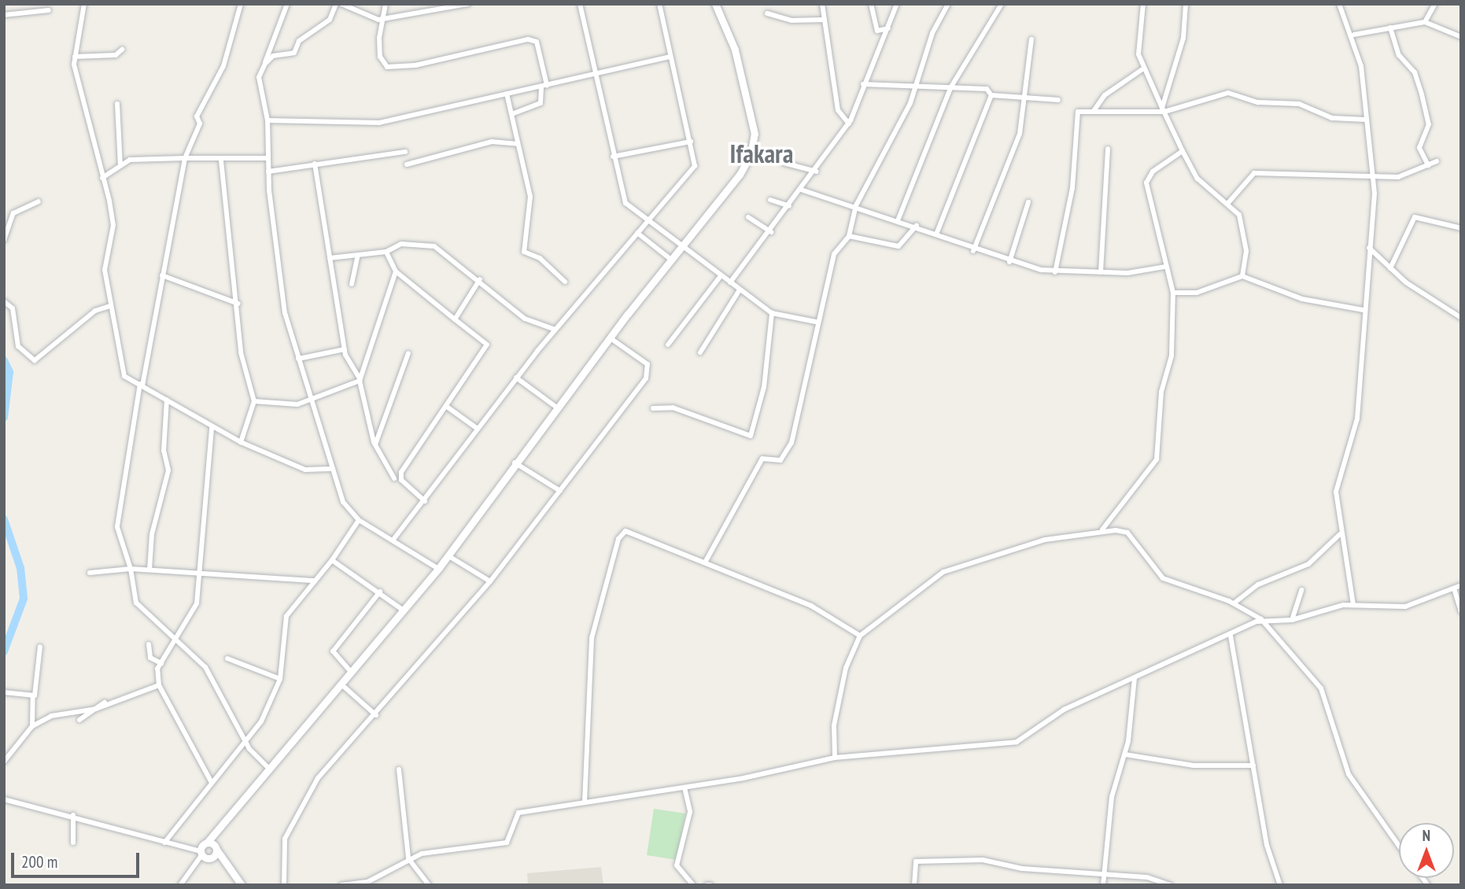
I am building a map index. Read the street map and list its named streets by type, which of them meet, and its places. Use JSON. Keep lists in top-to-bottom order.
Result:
{
  "districts": ["Ifakara"],
  "scale_bar": "200 m",
  "north": "top"
}
